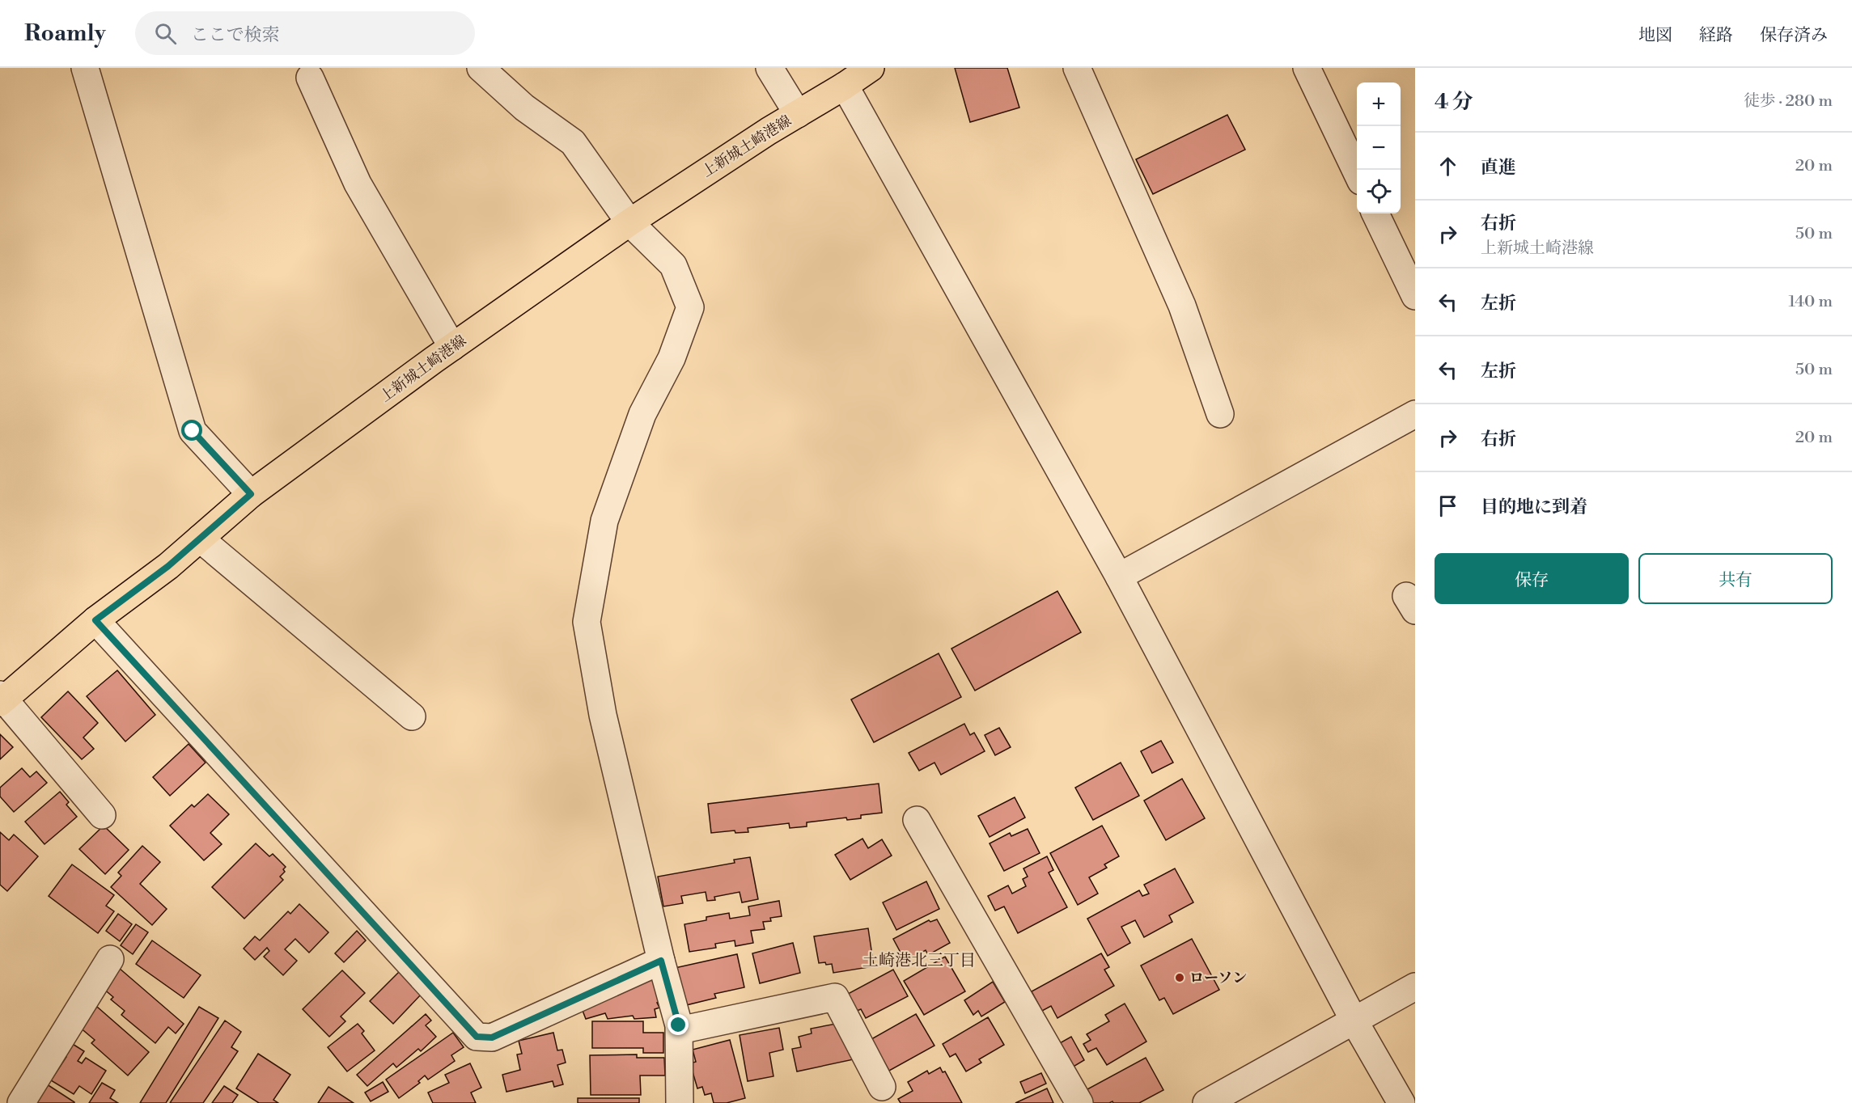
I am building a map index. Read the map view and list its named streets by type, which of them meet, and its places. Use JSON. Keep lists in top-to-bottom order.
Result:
{
  "streets": {
    "main road": ["上新城土崎港線"]
  },
  "districts": ["土崎港北三丁目"],
  "places": ["ローソン"],
  "page": {
    "header": "Roamly",
    "search": "ここで検索",
    "nav": ["地図", "経路", "保存済み"],
    "heading": ["4 分", "徒歩 · 280 m"],
    "map_buttons": ["+", "−"],
    "list": [
      ["直進", "20 m"],
      ["右折", "上新城土崎港線", "50 m"],
      ["左折", "140 m"],
      ["左折", "50 m"],
      ["右折", "20 m"],
      "目的地に到着"
    ],
    "buttons": ["保存", "共有"]
  }
}
